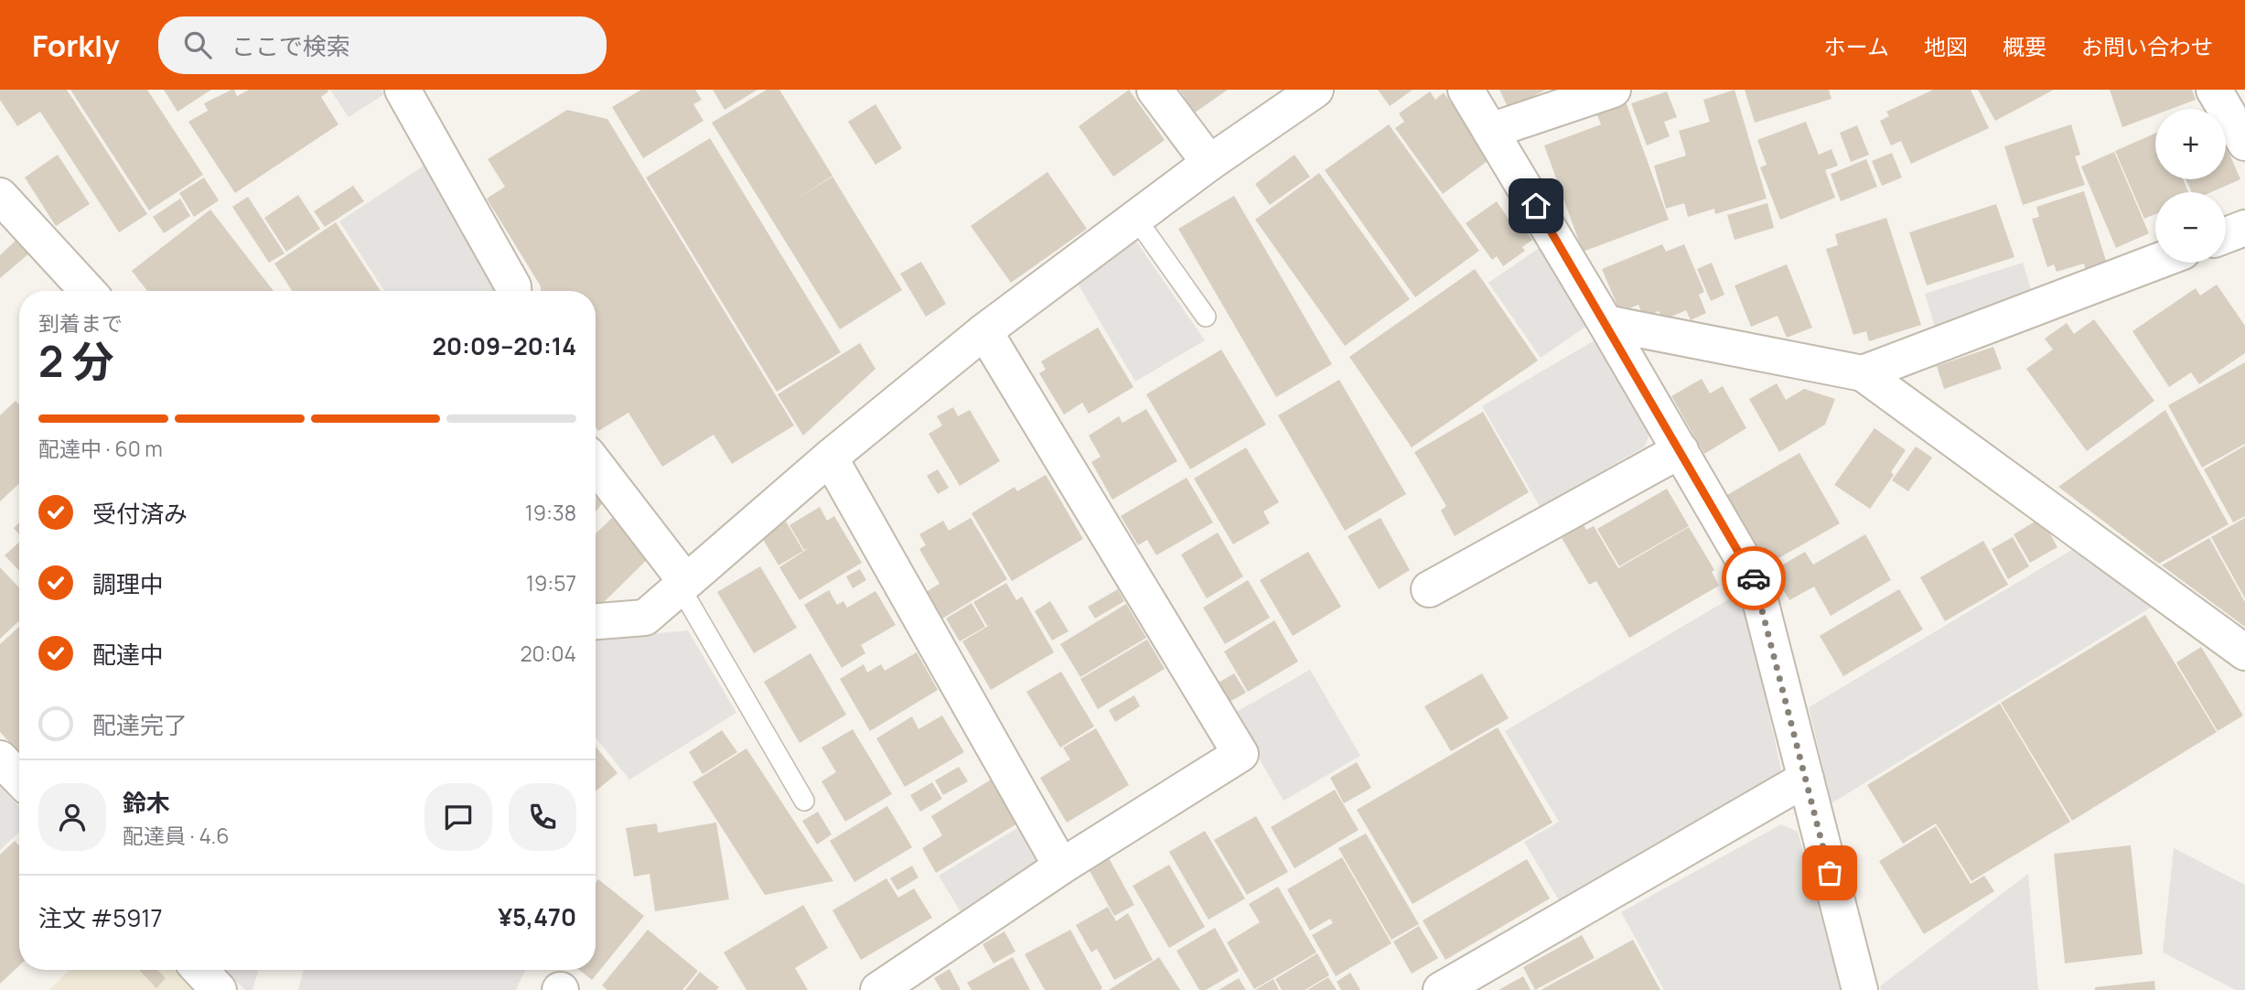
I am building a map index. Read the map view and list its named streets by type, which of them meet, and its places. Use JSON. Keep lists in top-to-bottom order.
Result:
{
  "page": {
    "header": "Forkly",
    "search": "ここで検索",
    "nav": [
      "ホーム",
      "地図",
      "概要",
      "お問い合わせ"
    ],
    "map_buttons": ["+", "−"],
    "heading": ["2 分", "到着まで", "20:09–20:14"],
    "panel": [
      "鈴木",
      "配達員 · 4.6",
      "注文 #5917",
      "¥5,470"
    ],
    "bar": "配達中 · 60 m",
    "list": [
      ["受付済み", "19:38"],
      ["調理中", "19:57"],
      ["配達中", "20:04"],
      "配達完了"
    ]
  }
}
